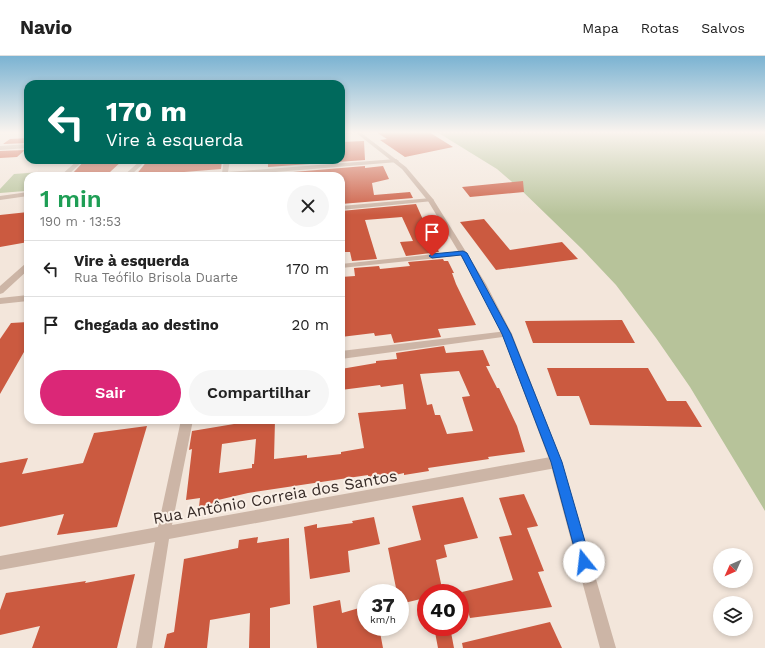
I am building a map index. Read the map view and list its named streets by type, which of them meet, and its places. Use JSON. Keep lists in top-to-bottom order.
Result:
{
  "streets": {
    "street": ["Rua Antônio Correia dos Santos"]
  },
  "north": "bottom left",
  "page": {
    "header": "Navio",
    "nav": ["Mapa", "Rotas", "Salvos"],
    "turn": ["170 m", "Vire à esquerda"],
    "heading": ["1 min", "190 m · 13:53"],
    "list": [
      {
        "name": "Vire à esquerda",
        "note": "Rua Teófilo Brisola Duarte",
        "value": "170 m"
      },
      {
        "name": "Chegada ao destino",
        "value": "20 m"
      }
    ],
    "buttons": ["Sair", "Compartilhar"],
    "speed": "37 km/h",
    "limit": "40"
  }
}
